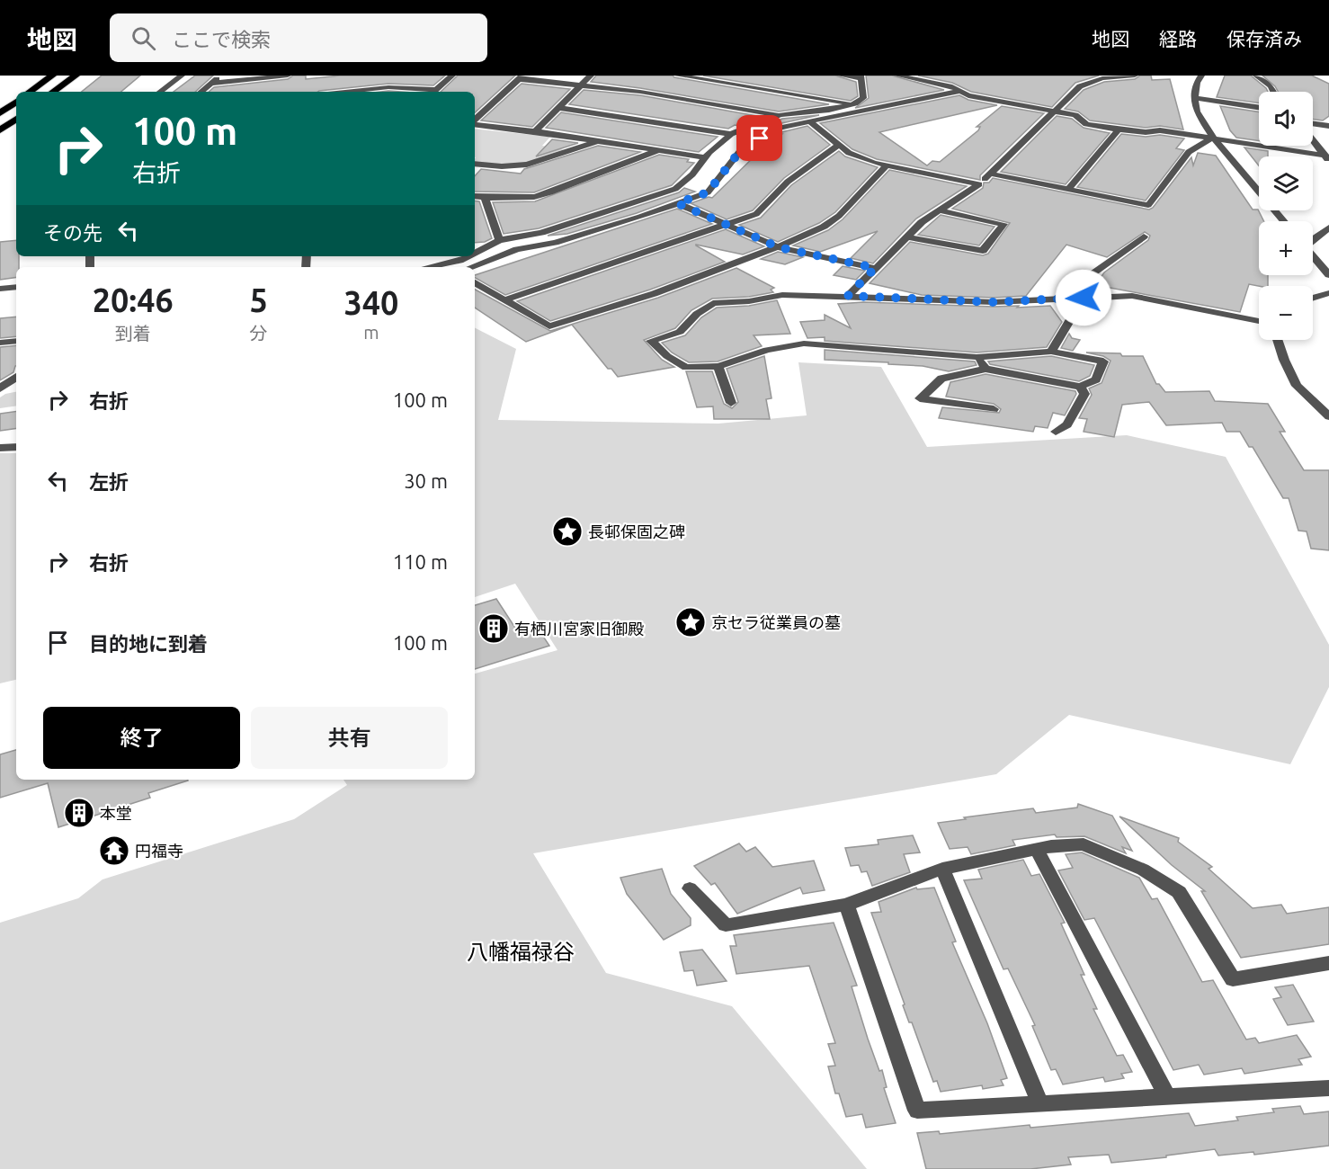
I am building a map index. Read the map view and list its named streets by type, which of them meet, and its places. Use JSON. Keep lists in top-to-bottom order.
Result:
{
  "districts": ["八幡福禄谷"],
  "places": {
    "place": ["長邨保固之碑", "京セラ従業員の墓"],
    "building": ["有栖川宮家旧御殿", "本堂"],
    "temple": ["円福寺"]
  },
  "page": {
    "header": "地図",
    "search": "ここで検索",
    "nav": ["地図", "経路", "保存済み"],
    "map_buttons": ["+", "−"],
    "turn": ["100 m", "右折"],
    "then": "その先",
    "eta": [
      "20:46",
      "到着",
      "5",
      "分",
      "340",
      "m"
    ],
    "list": [
      {
        "name": "右折",
        "value": "100 m"
      },
      {
        "name": "左折",
        "value": "30 m"
      },
      {
        "name": "右折",
        "value": "110 m"
      },
      {
        "name": "目的地に到着",
        "value": "100 m"
      }
    ],
    "buttons": ["終了", "共有"]
  }
}
